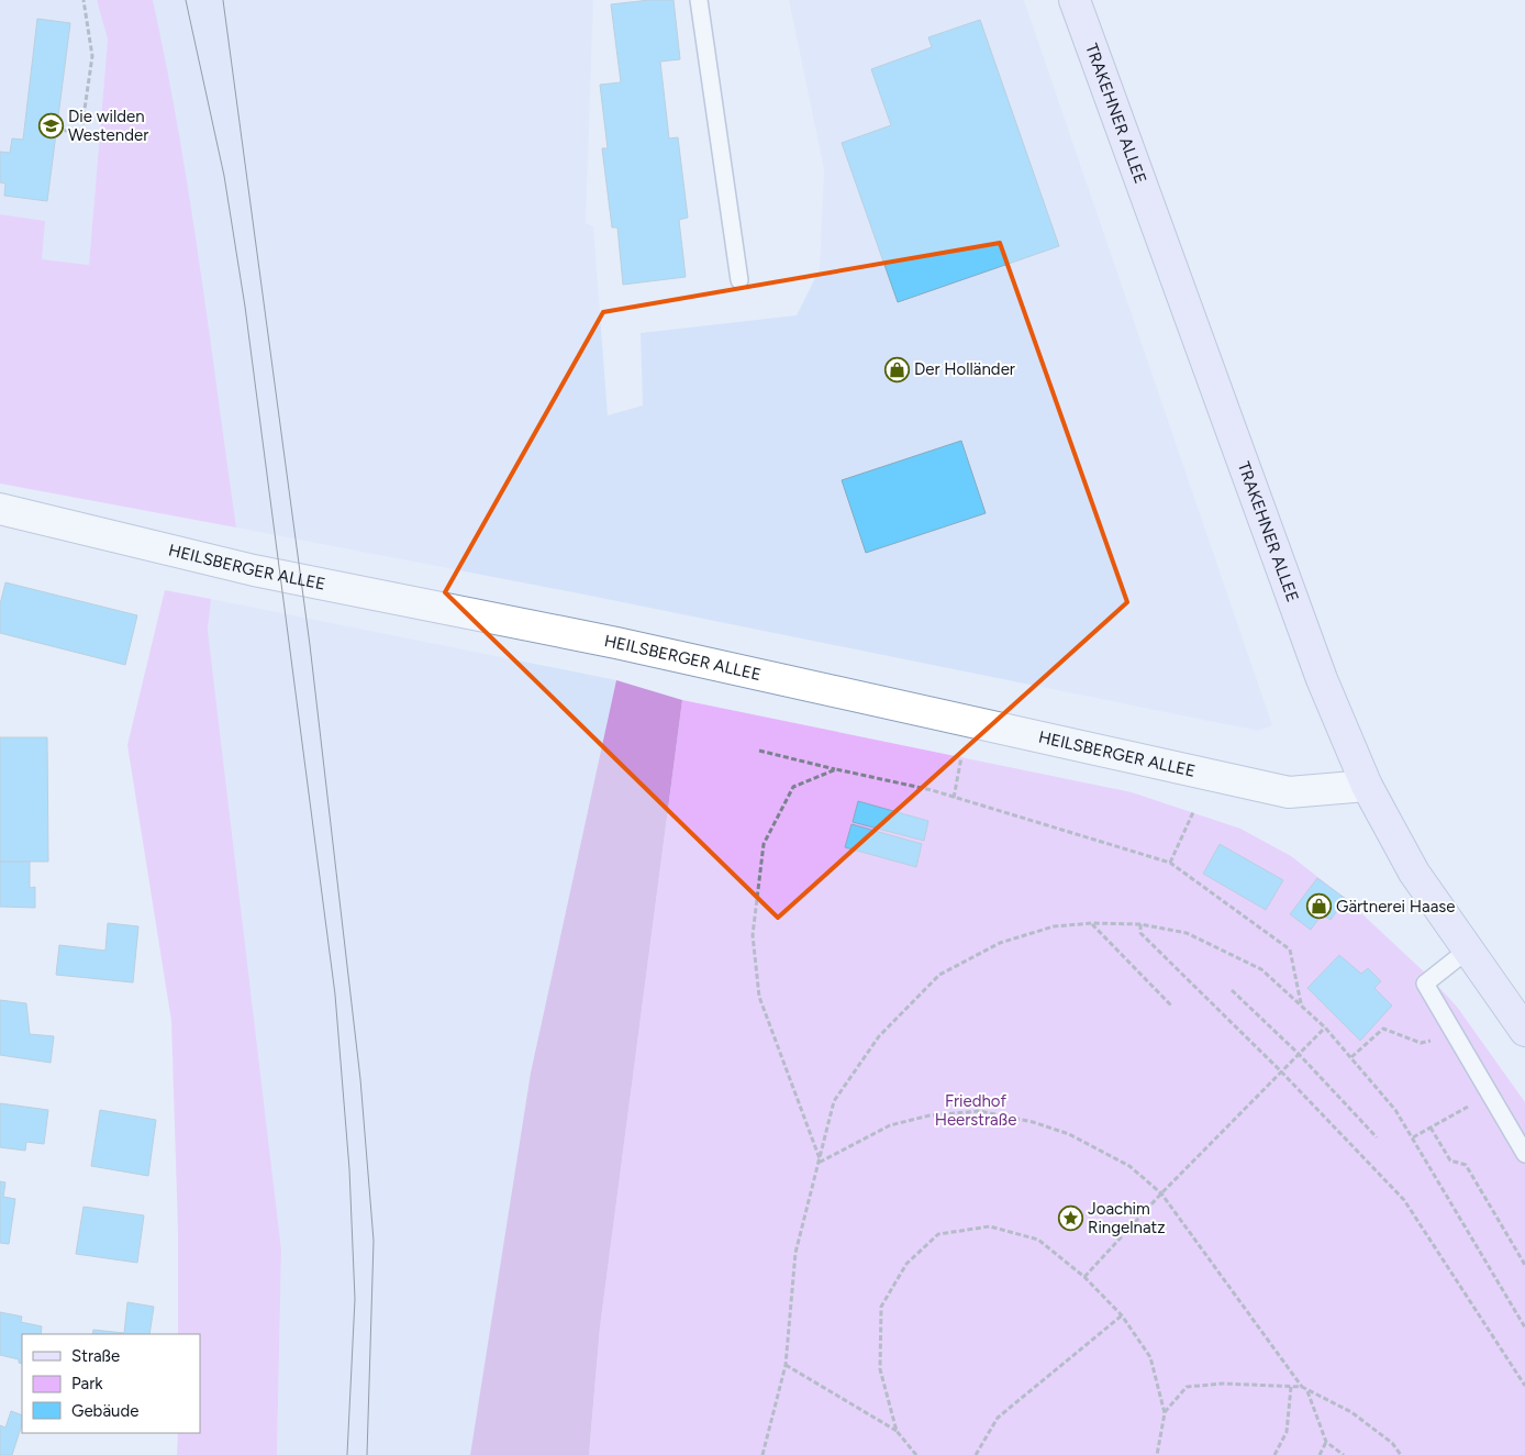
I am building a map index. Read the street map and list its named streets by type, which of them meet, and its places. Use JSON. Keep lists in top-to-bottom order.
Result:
{
  "streets": {
    "main road": ["TRAKEHNER ALLEE"],
    "street": ["HEILSBERGER ALLEE"]
  },
  "crossings": [
    ["TRAKEHNER ALLEE", "HEILSBERGER ALLEE"]
  ],
  "parks": ["Friedhof Heerstraße"],
  "places": {
    "school or university": ["Die wilden Westender"],
    "shop": ["Der Holländer", "Gärtnerei Haase"],
    "place": ["Joachim Ringelnatz"]
  },
  "legend": ["Straße", "Park", "Gebäude"]
}
